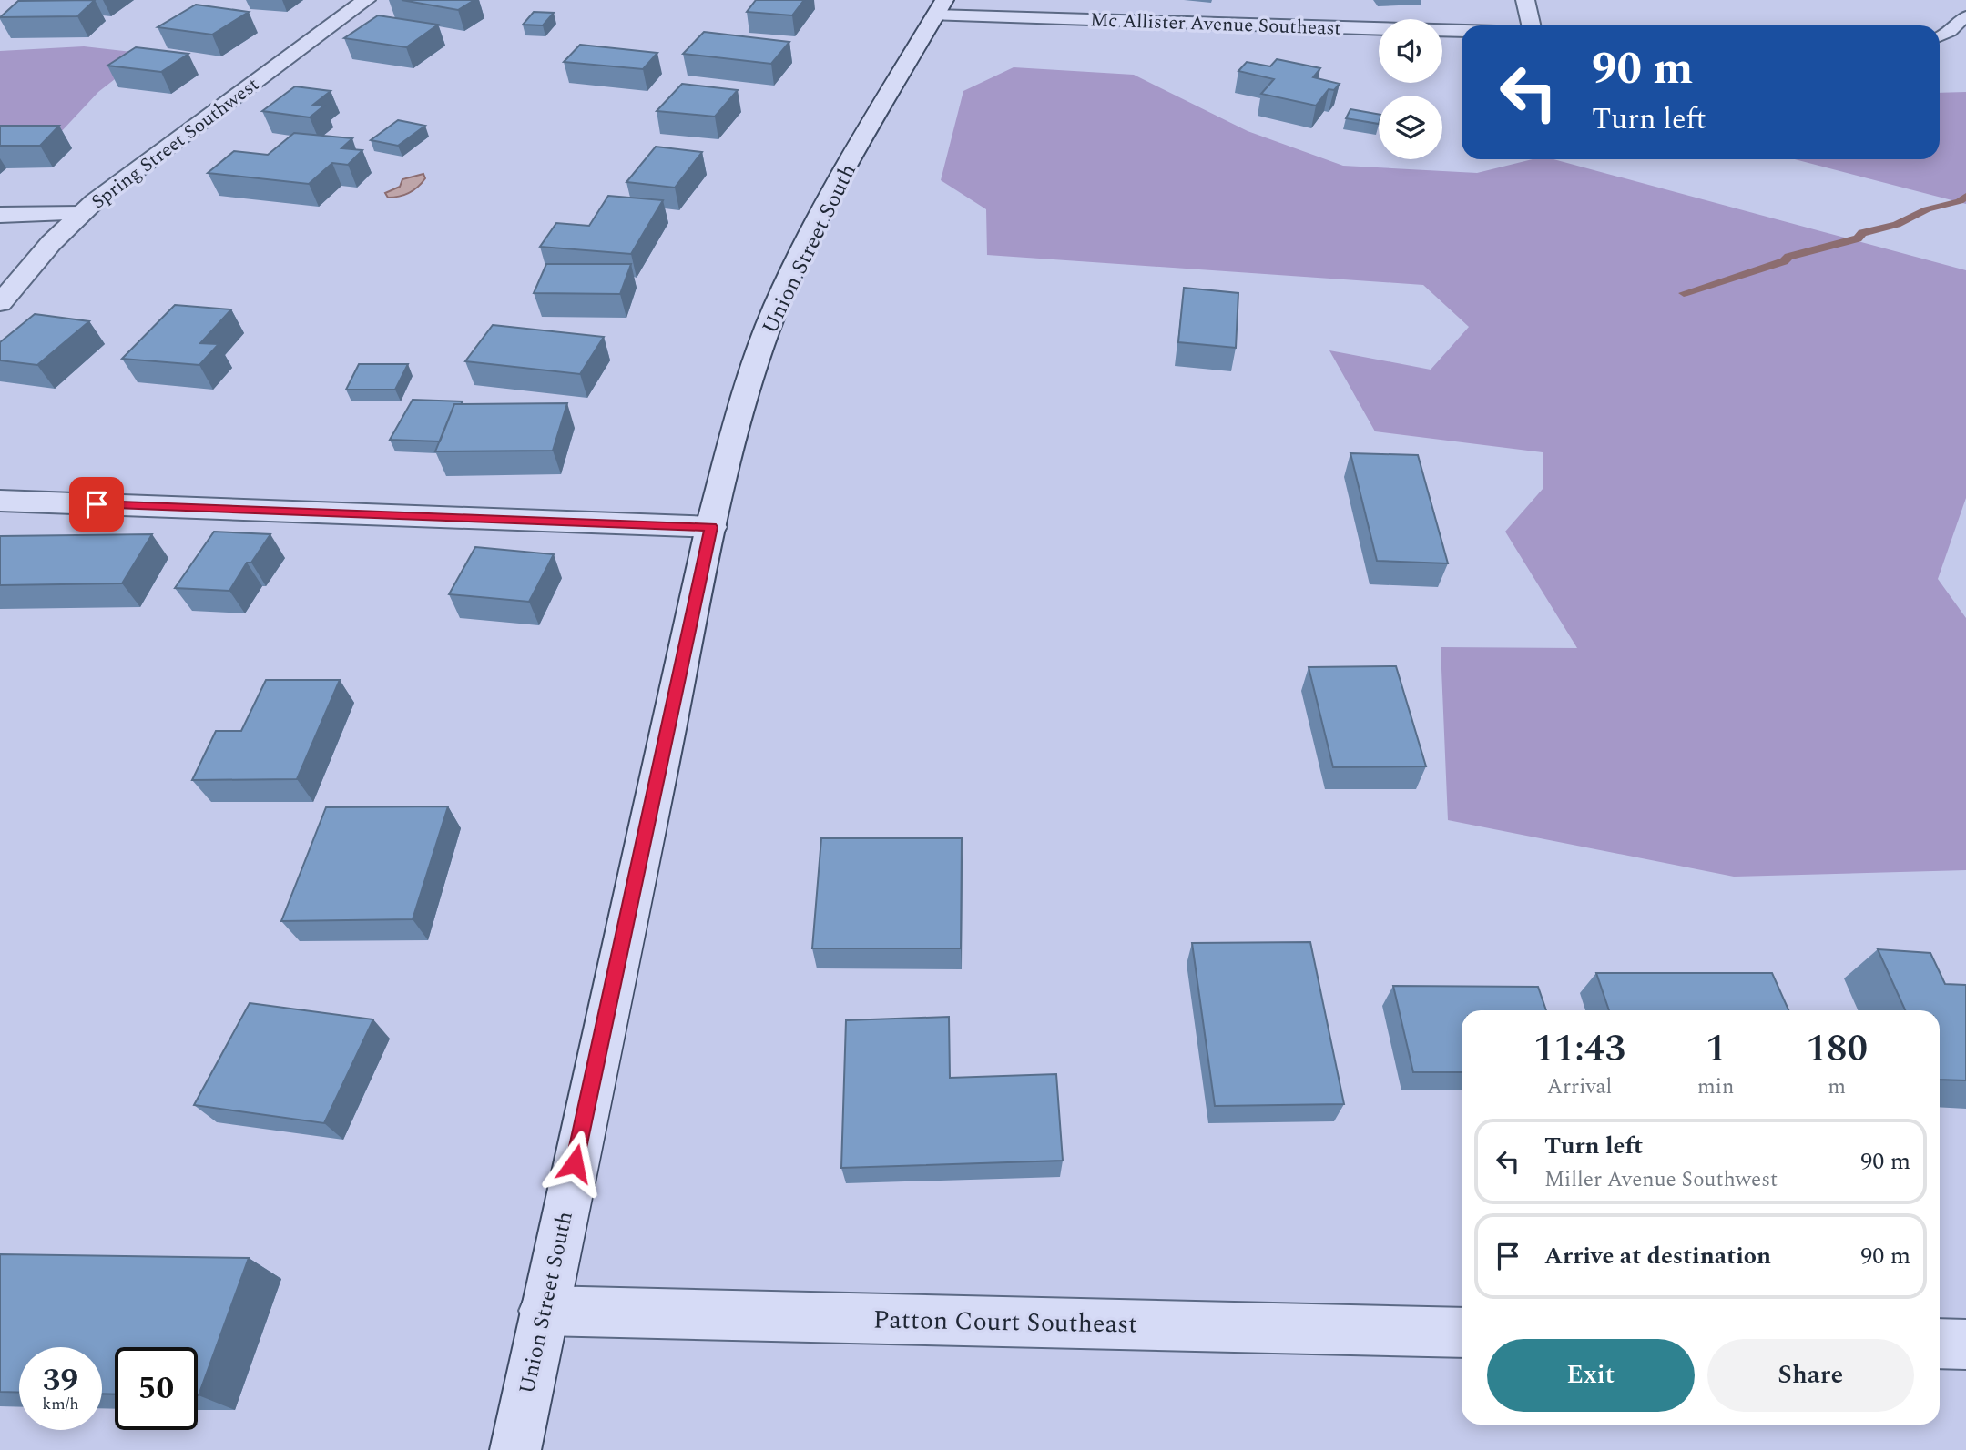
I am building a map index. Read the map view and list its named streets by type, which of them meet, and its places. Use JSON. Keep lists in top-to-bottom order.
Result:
{
  "streets": {
    "street": [
      "Mc Allister Avenue Southeast",
      "Spring Street Southwest",
      "Union Street South",
      "Patton Court Southeast"
    ]
  },
  "crossings": [
    ["Mc Allister Avenue Southeast", "Union Street South"],
    ["Union Street South", "Patton Court Southeast"]
  ],
  "page": {
    "turn": ["90 m", "Turn left"],
    "eta": [
      "11:43",
      "Arrival",
      "1",
      "min",
      "180",
      "m"
    ],
    "list": [
      {
        "name": "Turn left",
        "note": "Miller Avenue Southwest",
        "value": "90 m"
      },
      {
        "name": "Arrive at destination",
        "value": "90 m"
      }
    ],
    "buttons": ["Exit", "Share"],
    "speed": "39 km/h",
    "limit": "50"
  }
}
